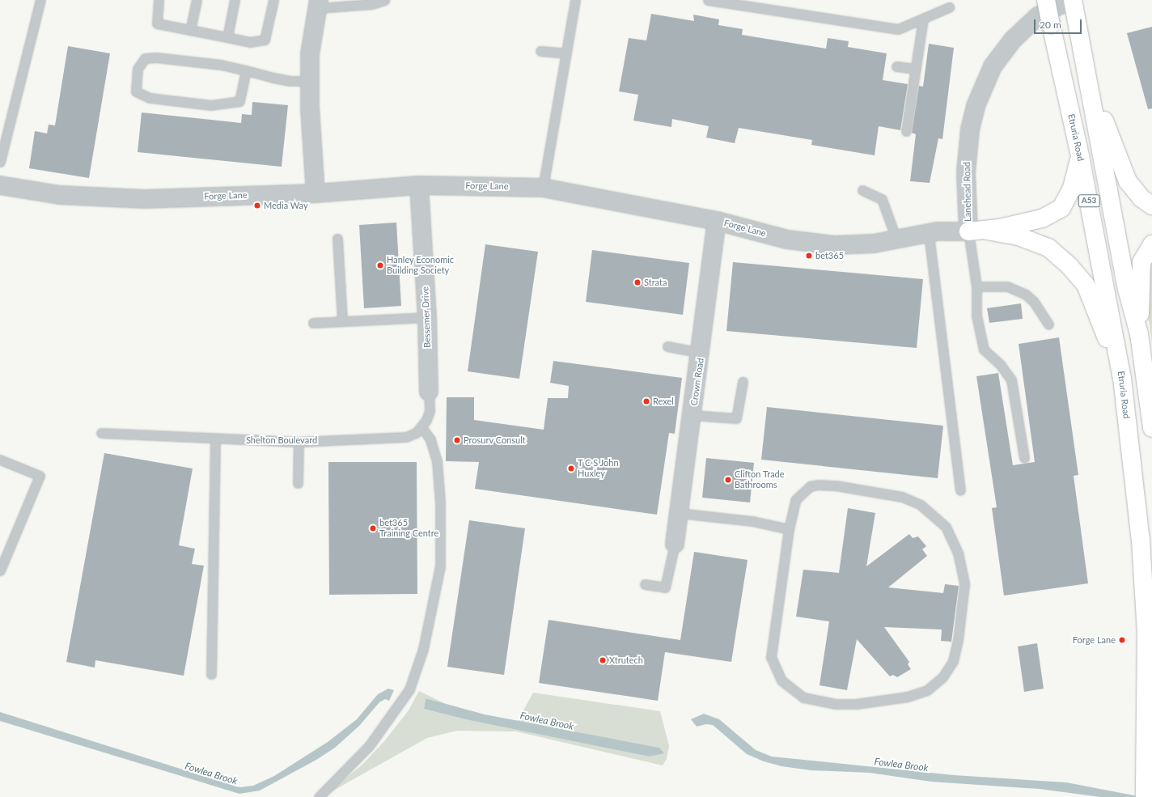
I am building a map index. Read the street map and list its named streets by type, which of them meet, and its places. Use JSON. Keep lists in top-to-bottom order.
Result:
{
  "streets": {
    "highway": ["Etruria Road", "A53"],
    "street": [
      "Forge Lane",
      "Lanehead Road",
      "Bessemer Drive",
      "Crown Road"
    ],
    "lane": ["Shelton Boulevard"]
  },
  "crossings": [
    ["Forge Lane", "Lanehead Road"],
    ["Forge Lane", "Bessemer Drive"],
    ["Forge Lane", "Crown Road"],
    ["Lanehead Road", "A53"],
    ["Bessemer Drive", "Shelton Boulevard"]
  ],
  "water": ["Fowlea Brook"],
  "places": [
    "Media Way",
    "bet365",
    "Hanley Economic Building Society",
    "Strata",
    "Rexel",
    "Prosurv Consult",
    "T C S John Huxley",
    "Clifton Trade Bathrooms",
    "bet365 Training Centre",
    "Forge Lane",
    "Xtrutech"
  ],
  "scale_bar": "20 m"
}
